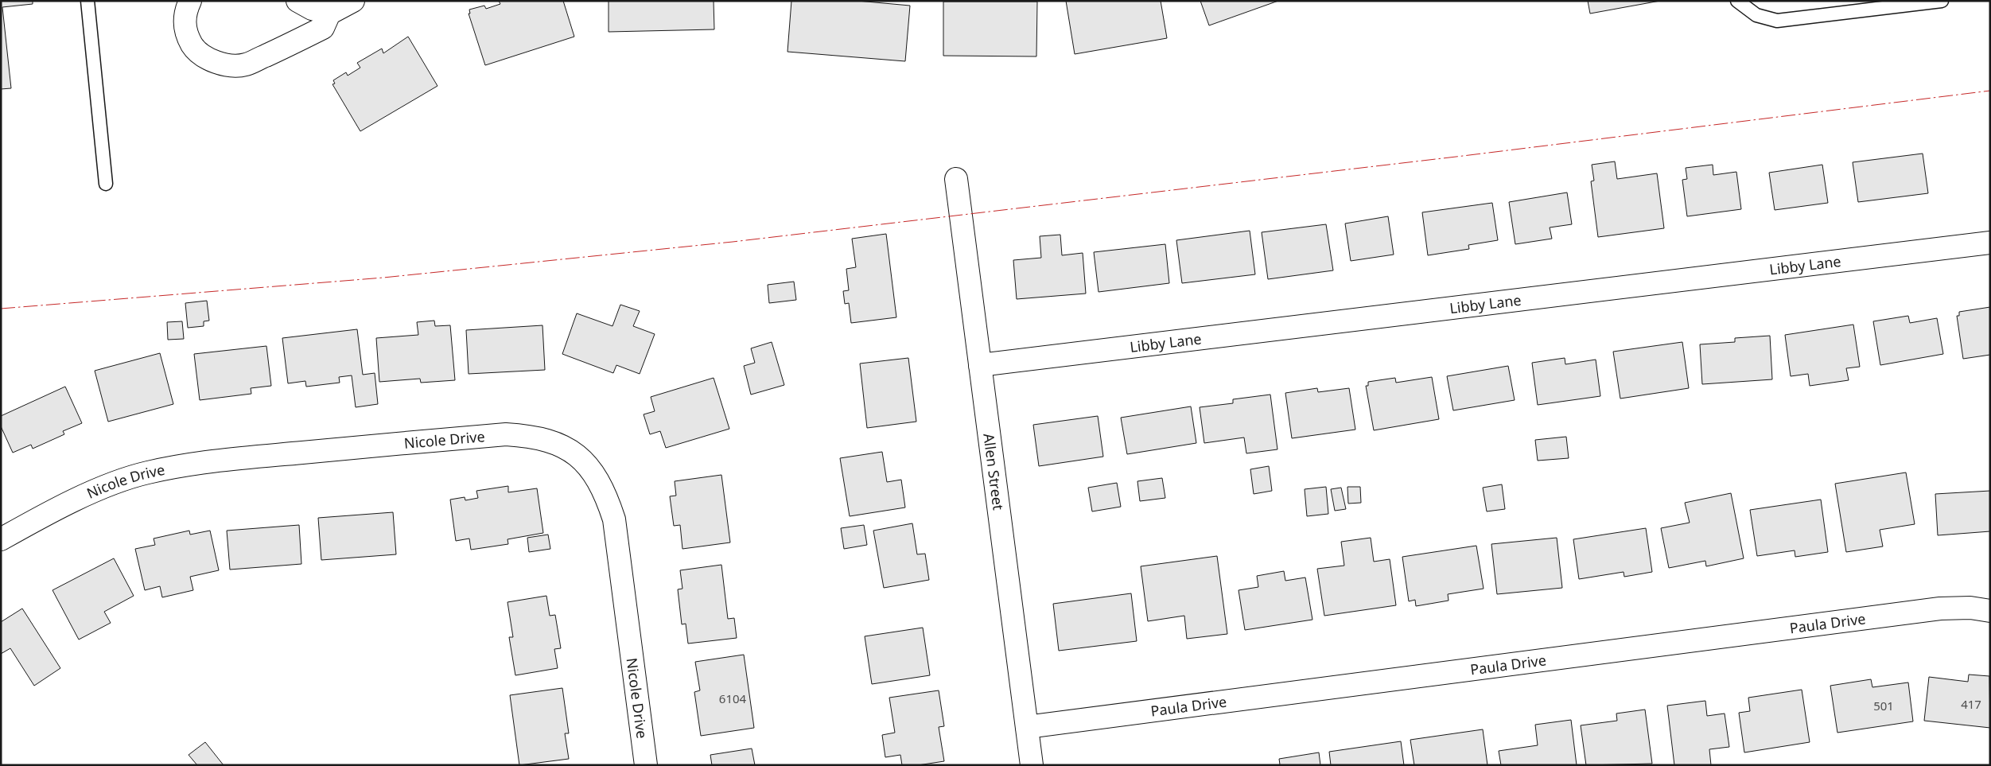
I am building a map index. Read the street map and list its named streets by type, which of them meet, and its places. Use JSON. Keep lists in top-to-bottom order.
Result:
{
  "streets": {
    "street": [
      "Libby Lane",
      "Nicole Drive",
      "Allen Street",
      "Paula Drive"
    ]
  },
  "crossings": [
    ["Libby Lane", "Allen Street"],
    ["Allen Street", "Paula Drive"]
  ],
  "house_numbers": ["6104", "417", "501"]
}
